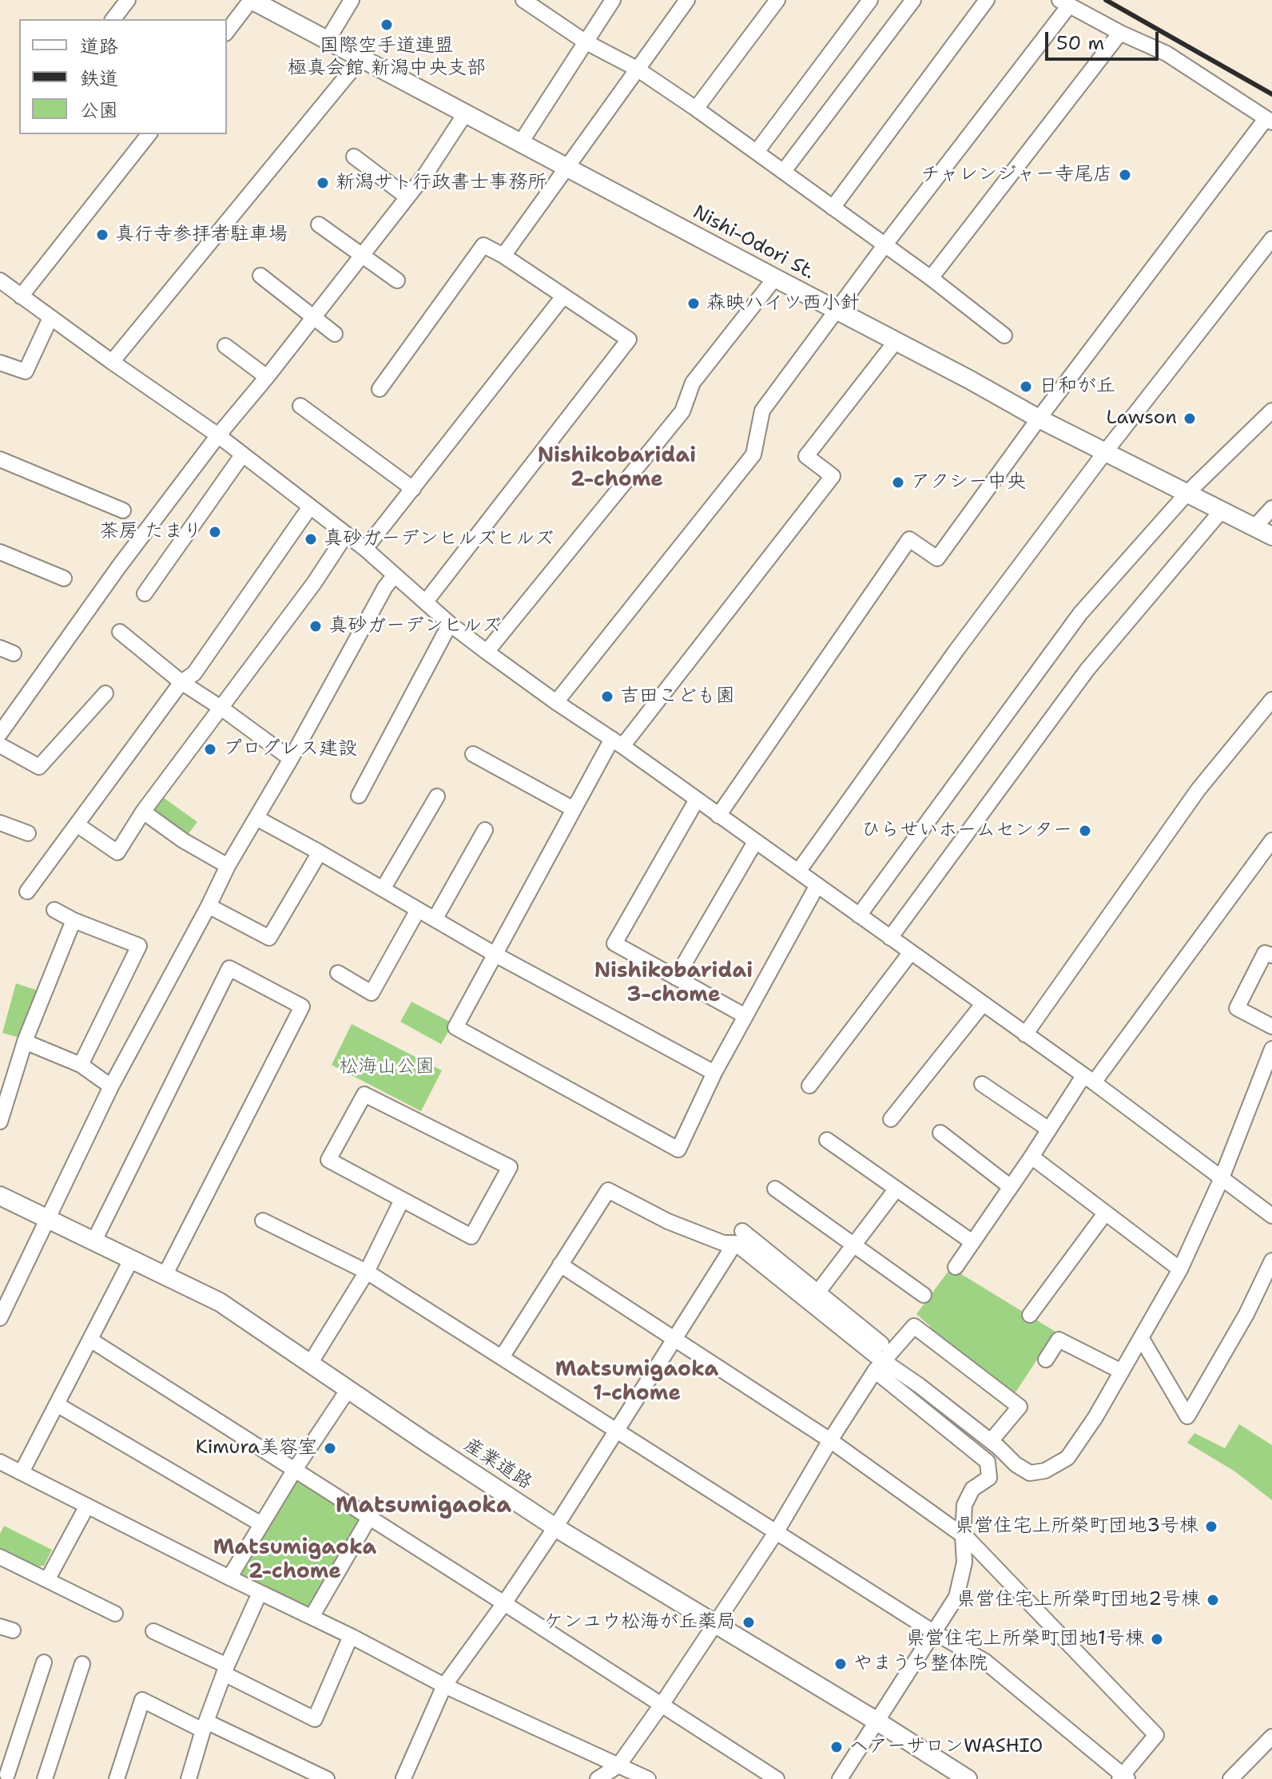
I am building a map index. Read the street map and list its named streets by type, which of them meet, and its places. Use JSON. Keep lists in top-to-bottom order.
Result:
{
  "streets": {
    "street": ["Nishi-Odori St.", "産業道路"]
  },
  "districts": [
    "Nishikobaridai 2-chome",
    "Nishikobaridai 3-chome",
    "Matsumigaoka 1-chome",
    "Matsumigaoka",
    "Matsumigaoka 2-chome"
  ],
  "parks": ["松海山公園"],
  "places": [
    "国際空手道連盟 極真会館 新潟中央支部",
    "チャレンジャー寺尾店",
    "新潟サト行政書士事務所",
    "真行寺参拝者駐車場",
    "森映ハイツ西小針",
    "日和が丘",
    "Lawson",
    "アクシー中央",
    "茶房 たまり",
    "真砂ガーデンヒルズヒルズ",
    "真砂ガーデンヒルズ",
    "吉田こども園",
    "プログレス建設",
    "ひらせいホームセンター",
    "Kimura美容室",
    "県営住宅上所榮町団地3号棟",
    "県営住宅上所榮町団地2号棟",
    "ケンユウ松海が丘薬局",
    "県営住宅上所榮町団地1号棟",
    "やまうち整体院",
    "ヘアーサロンWASHIO"
  ],
  "legend": ["道路", "鉄道", "公園"],
  "scale_bar": "50 m"
}
